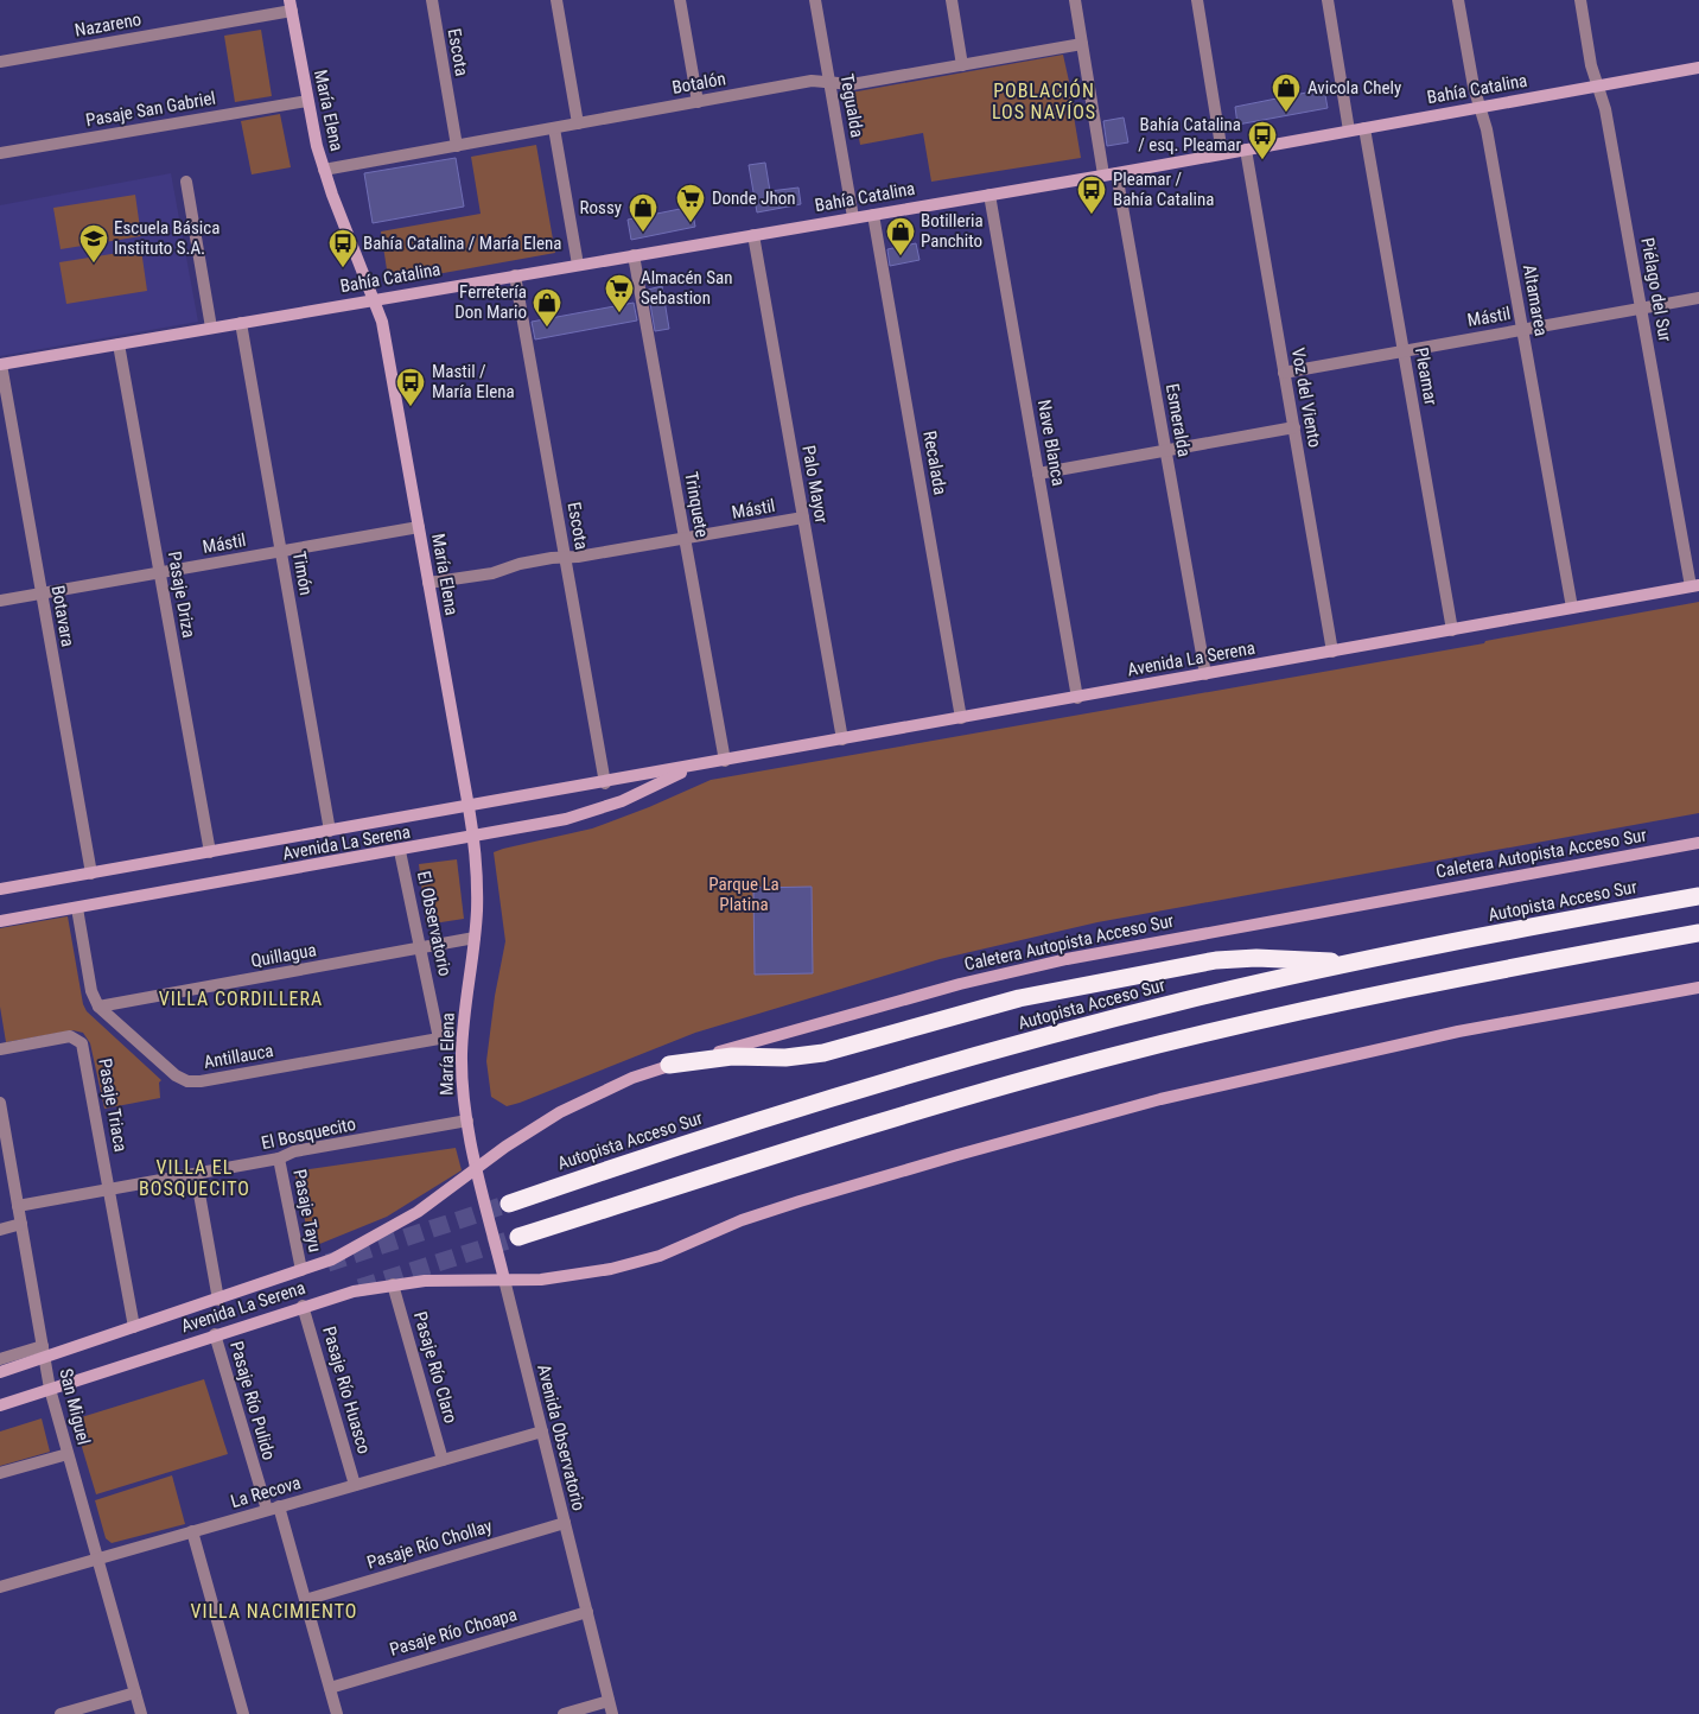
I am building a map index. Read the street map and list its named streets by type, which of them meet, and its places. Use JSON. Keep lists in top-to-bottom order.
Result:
{
  "streets": {
    "highway": ["Autopista Acceso Sur"],
    "street": [
      "Nazareno",
      "Escota",
      "Botalón",
      "Bahía Catalina",
      "Tegualda",
      "Pasaje San Gabriel",
      "María Elena",
      "Piélago del Sur",
      "Altamarea",
      "Mástil",
      "Pleamar",
      "Voz del Viento",
      "Esmeralda",
      "Nave Blanca",
      "Recalada",
      "Palo Mayor",
      "Trinquete",
      "Timón",
      "Pasaje Driza",
      "Botavara",
      "Avenida La Serena",
      "Caletera Autopista Acceso Sur",
      "El Observatorio",
      "Quillagua",
      "Antillauca",
      "Pasaje Triaca",
      "El Bosquecito",
      "Pasaje Tayu",
      "Pasaje Río Claro",
      "Pasaje Río Huasco",
      "Pasaje Río Pulido",
      "San Miguel",
      "Avenida Observatorio",
      "La Recova",
      "Pasaje Río Chollay",
      "Pasaje Río Choapa"
    ]
  },
  "crossings": [
    ["Nazareno", "María Elena"],
    ["Escota", "Botalón"],
    ["Escota", "Bahía Catalina"],
    ["Escota", "Mástil"],
    ["Escota", "Avenida La Serena"],
    ["Botalón", "Tegualda"],
    ["Botalón", "María Elena"],
    ["Bahía Catalina", "Tegualda"],
    ["Bahía Catalina", "María Elena"],
    ["Bahía Catalina", "Piélago del Sur"],
    ["Bahía Catalina", "Altamarea"],
    ["Bahía Catalina", "Pleamar"],
    ["Bahía Catalina", "Voz del Viento"],
    ["Bahía Catalina", "Esmeralda"],
    ["Bahía Catalina", "Nave Blanca"],
    ["Bahía Catalina", "Recalada"],
    ["Bahía Catalina", "Palo Mayor"],
    ["Bahía Catalina", "Trinquete"],
    ["Bahía Catalina", "Timón"],
    ["Bahía Catalina", "Pasaje Driza"],
    ["Bahía Catalina", "Botavara"],
    ["Pasaje San Gabriel", "María Elena"],
    ["María Elena", "Mástil"],
    ["María Elena", "Avenida La Serena"],
    ["María Elena", "Caletera Autopista Acceso Sur"],
    ["María Elena", "Quillagua"],
    ["María Elena", "El Bosquecito"],
    ["María Elena", "Avenida Observatorio"],
    ["Piélago del Sur", "Mástil"],
    ["Piélago del Sur", "Avenida La Serena"],
    ["Altamarea", "Mástil"],
    ["Altamarea", "Avenida La Serena"],
    ["Mástil", "Pleamar"],
    ["Mástil", "Voz del Viento"],
    ["Mástil", "Palo Mayor"],
    ["Mástil", "Trinquete"],
    ["Mástil", "Timón"],
    ["Mástil", "Pasaje Driza"],
    ["Mástil", "Botavara"],
    ["Pleamar", "Avenida La Serena"],
    ["Voz del Viento", "Avenida La Serena"],
    ["Esmeralda", "Avenida La Serena"],
    ["Nave Blanca", "Avenida La Serena"],
    ["Recalada", "Avenida La Serena"],
    ["Palo Mayor", "Avenida La Serena"],
    ["Trinquete", "Avenida La Serena"],
    ["Timón", "Avenida La Serena"],
    ["Pasaje Driza", "Avenida La Serena"],
    ["Botavara", "Avenida La Serena"],
    ["Avenida La Serena", "Caletera Autopista Acceso Sur"],
    ["Avenida La Serena", "El Observatorio"],
    ["Avenida La Serena", "Antillauca"],
    ["Avenida La Serena", "Pasaje Triaca"],
    ["Avenida La Serena", "Pasaje Tayu"],
    ["Avenida La Serena", "Pasaje Río Claro"],
    ["Avenida La Serena", "Pasaje Río Huasco"],
    ["Avenida La Serena", "Pasaje Río Pulido"],
    ["Avenida La Serena", "San Miguel"],
    ["Avenida La Serena", "Avenida Observatorio"],
    ["Caletera Autopista Acceso Sur", "Avenida Observatorio"],
    ["El Observatorio", "Quillagua"],
    ["El Observatorio", "Antillauca"],
    ["Quillagua", "Antillauca"],
    ["Pasaje Triaca", "El Bosquecito"],
    ["El Bosquecito", "Pasaje Tayu"],
    ["El Bosquecito", "San Miguel"],
    ["Pasaje Río Claro", "La Recova"],
    ["Pasaje Río Huasco", "La Recova"],
    ["Pasaje Río Pulido", "La Recova"],
    ["Pasaje Río Pulido", "Pasaje Río Chollay"],
    ["Pasaje Río Pulido", "Pasaje Río Choapa"],
    ["San Miguel", "La Recova"],
    ["Avenida Observatorio", "La Recova"],
    ["Avenida Observatorio", "Pasaje Río Chollay"],
    ["Avenida Observatorio", "Pasaje Río Choapa"]
  ],
  "districts": [
    "POBLACIÓN LOS NAVÍOS",
    "VILLA CORDILLERA",
    "VILLA EL BOSQUECITO",
    "VILLA NACIMIENTO"
  ],
  "parks": ["Parque La Platina"],
  "places": {
    "shop": [
      "Avicola Chely",
      "Rossy",
      "Botilleria Panchito",
      "Ferretería Don Mario"
    ],
    "bus stop": [
      "Bahía Catalina / esq. Pleamar",
      "Pleamar / Bahía Catalina",
      "Bahía Catalina / María Elena",
      "Mastil / María Elena"
    ],
    "supermarket": ["Donde Jhon", "Almacén San Sebastion"],
    "school or university": ["Escuela Básica Instituto S.A."]
  }
}
